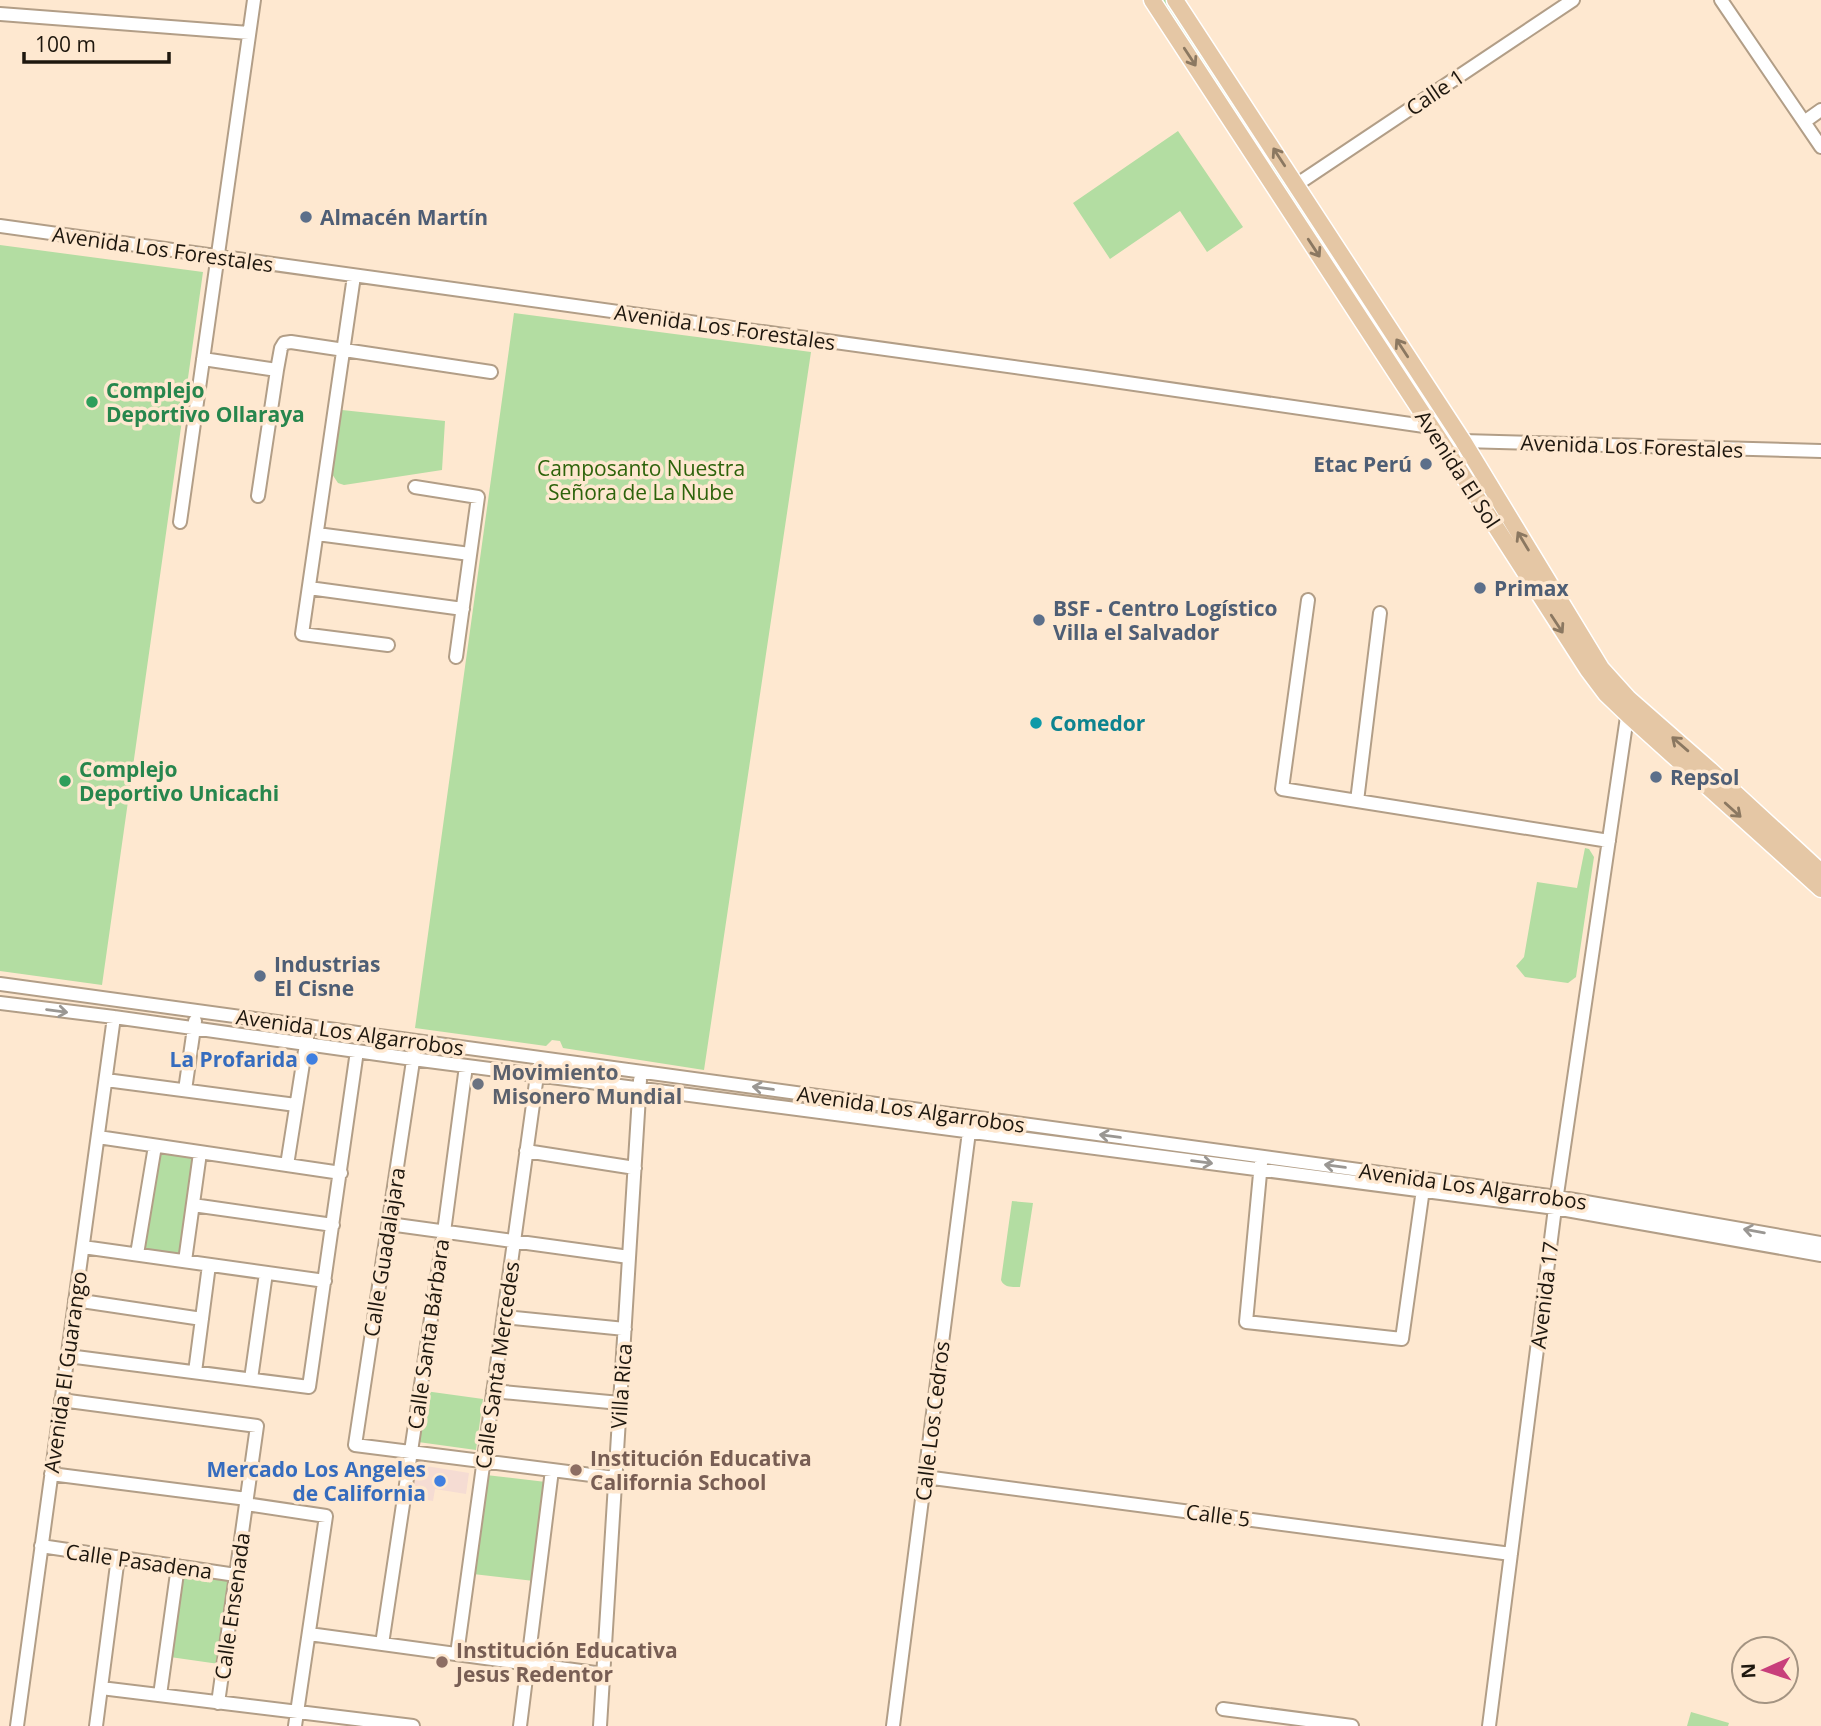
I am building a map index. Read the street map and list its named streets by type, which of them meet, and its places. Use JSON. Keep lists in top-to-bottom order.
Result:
{
  "streets": {
    "main road": ["Avenida El Sol"],
    "street": [
      "Calle 1",
      "Avenida Los Forestales",
      "Avenida Los Algarrobos",
      "Calle Guadalajara",
      "Avenida 17",
      "Calle Santa Bárbara",
      "Calle Santa Mercedes",
      "Avenida El Guarango",
      "Villa Rica",
      "Calle Los Cedros",
      "Calle 5",
      "Calle Pasadena",
      "Calle Ensenada"
    ]
  },
  "crossings": [
    ["Calle 1", "Avenida El Sol"],
    ["Avenida Los Forestales", "Avenida El Sol"],
    ["Avenida El Sol", "Avenida 17"],
    ["Avenida Los Algarrobos", "Calle Guadalajara"],
    ["Avenida Los Algarrobos", "Avenida 17"],
    ["Avenida Los Algarrobos", "Calle Santa Bárbara"],
    ["Avenida Los Algarrobos", "Calle Santa Mercedes"],
    ["Avenida Los Algarrobos", "Avenida El Guarango"],
    ["Avenida Los Algarrobos", "Villa Rica"],
    ["Avenida Los Algarrobos", "Calle Los Cedros"],
    ["Calle Guadalajara", "Calle Santa Bárbara"],
    ["Avenida 17", "Calle 5"],
    ["Avenida El Guarango", "Calle Pasadena"],
    ["Avenida El Guarango", "Calle Ensenada"],
    ["Calle Los Cedros", "Calle 5"],
    ["Calle Pasadena", "Calle Ensenada"]
  ],
  "parks": ["Camposanto Nuestra Señora de La Nube"],
  "places": [
    "Almacén Martín",
    "Complejo Deportivo Ollaraya",
    "Etac Perú",
    "Primax",
    "BSF - Centro Logístico Villa el Salvador",
    "Comedor",
    "Repsol",
    "Complejo Deportivo Unicachi",
    "Industrias El Cisne",
    "La Profarida",
    "Movimiento Misonero Mundial",
    "Institución Educativa California School",
    "Mercado Los Angeles de California",
    "Institución Educativa Jesus Redentor"
  ],
  "scale_bar": "100 m",
  "north": "left"
}
